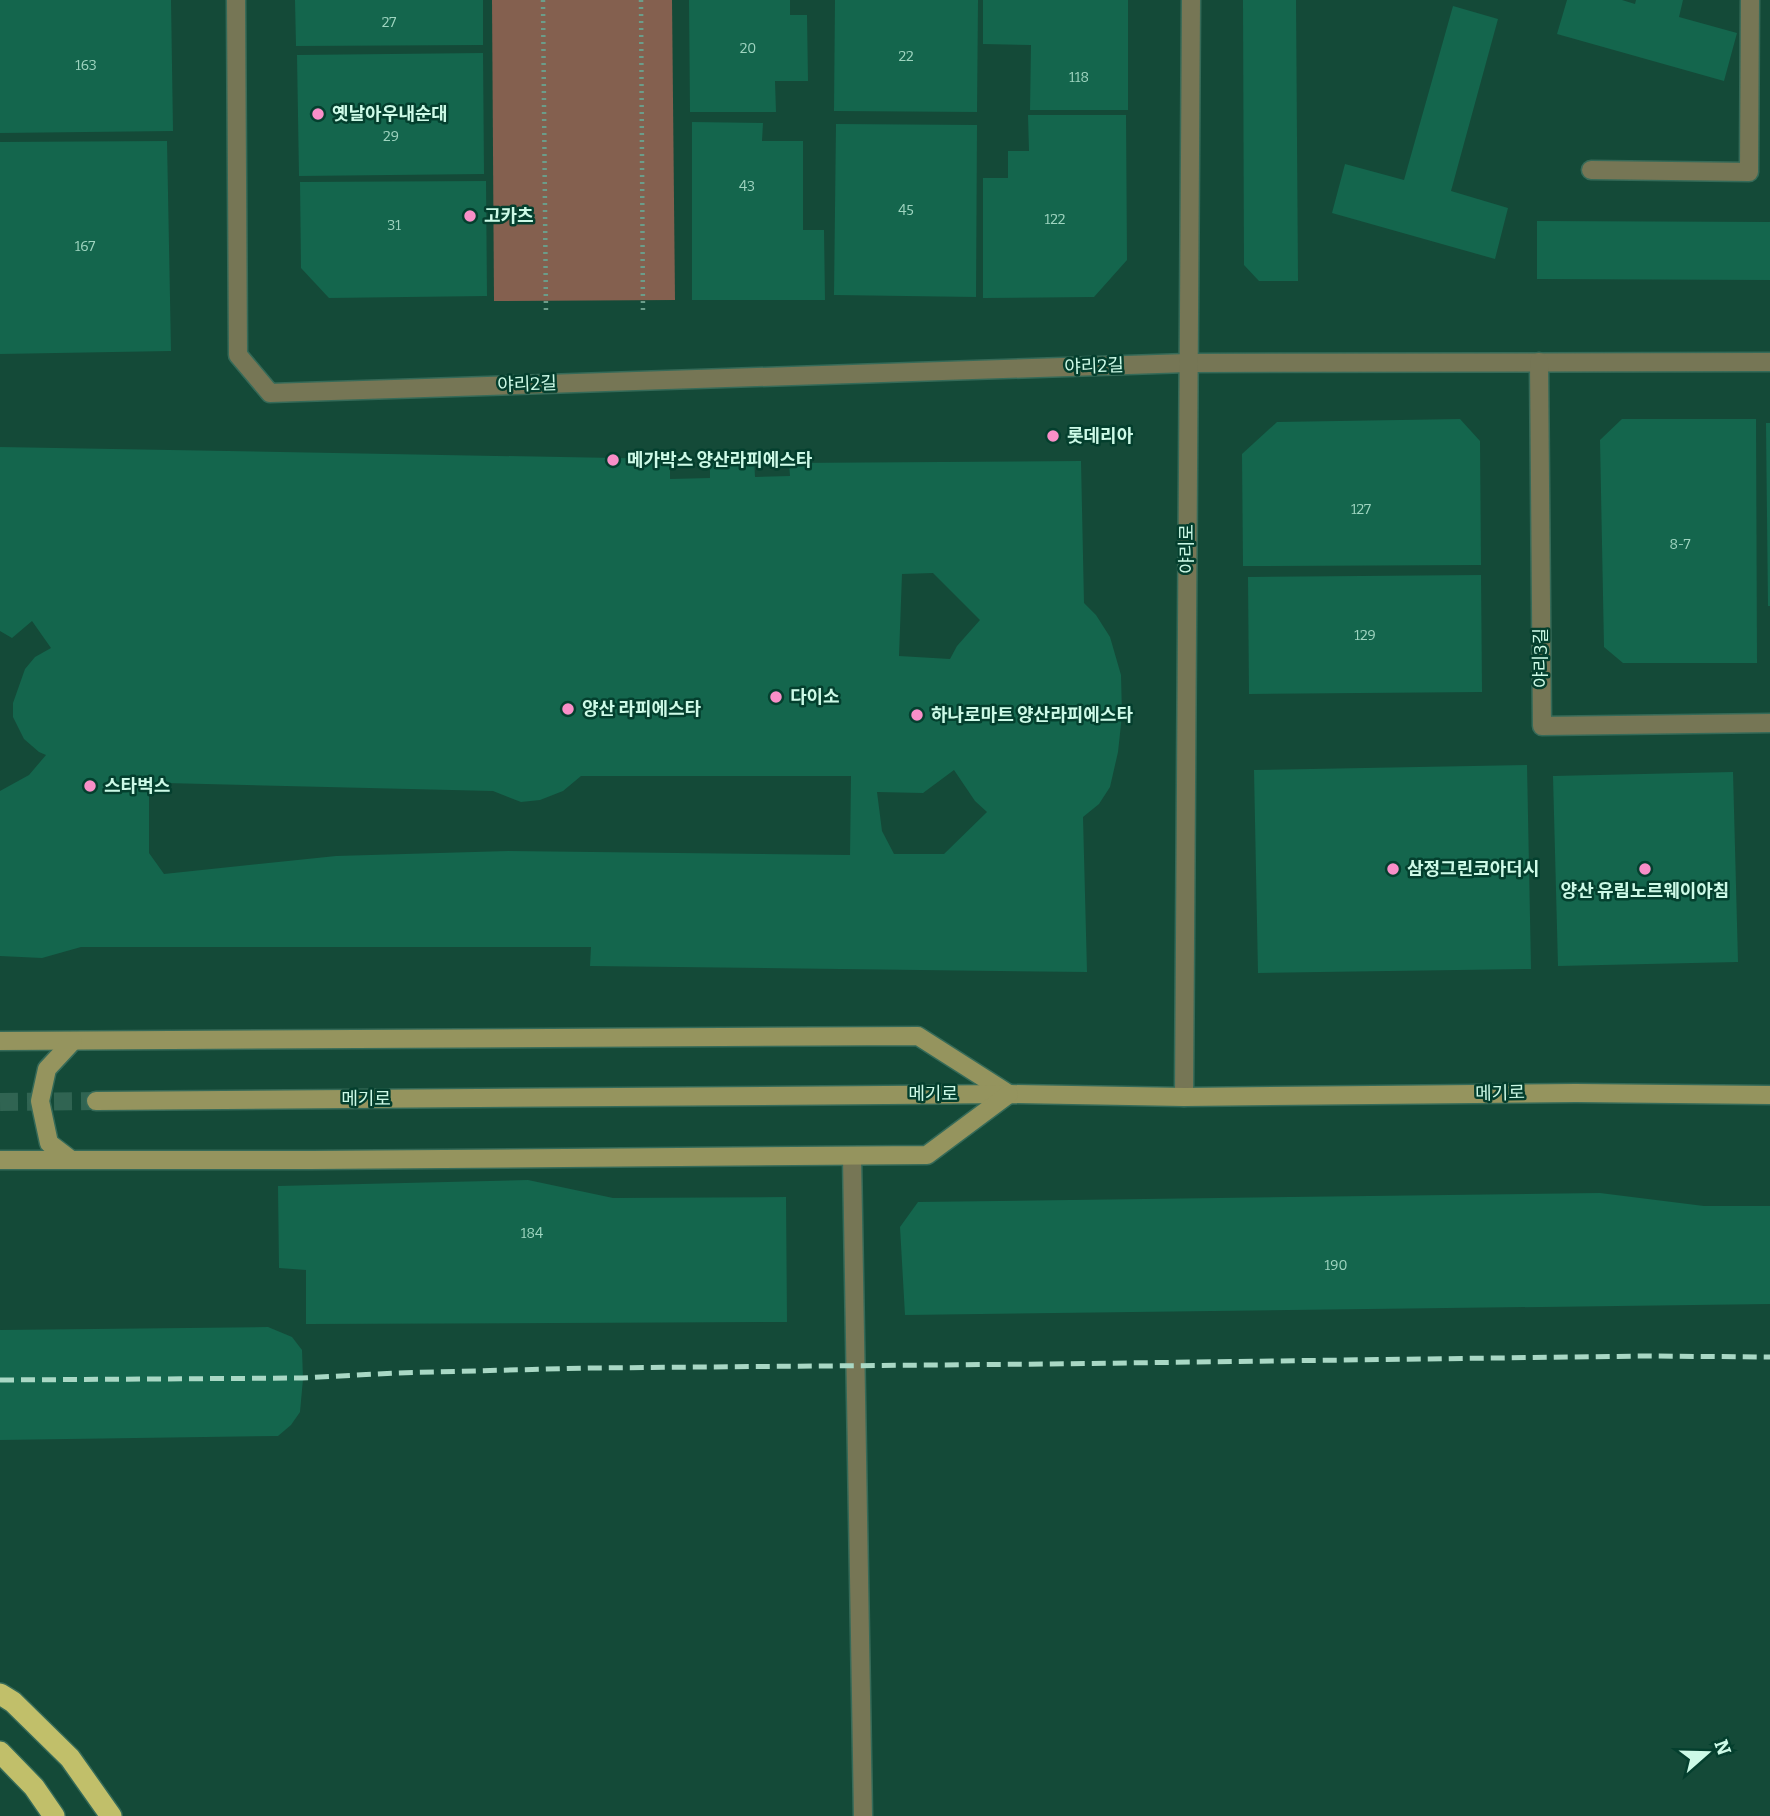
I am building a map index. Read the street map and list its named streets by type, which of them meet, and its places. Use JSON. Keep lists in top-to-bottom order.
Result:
{
  "streets": {
    "street": [
      "야리2길",
      "야리로",
      "야리3길",
      "메기로"
    ]
  },
  "crossings": [
    ["야리2길", "야리로"],
    ["야리로", "메기로"]
  ],
  "places": [
    "옛날아우내순대",
    "고카츠",
    "롯데리아",
    "메가박스 양산라피에스타",
    "다이소",
    "양산 라피에스타",
    "하나로마트 양산라피에스타",
    "스타벅스",
    "삼정그린코아더시",
    "양산 유림노르웨이아침"
  ],
  "house_numbers": [
    "27",
    "20",
    "22",
    "163",
    "118",
    "29",
    "43",
    "45",
    "122",
    "31",
    "167",
    "127",
    "8-7",
    "129",
    "184",
    "190"
  ],
  "north": "right"
}
